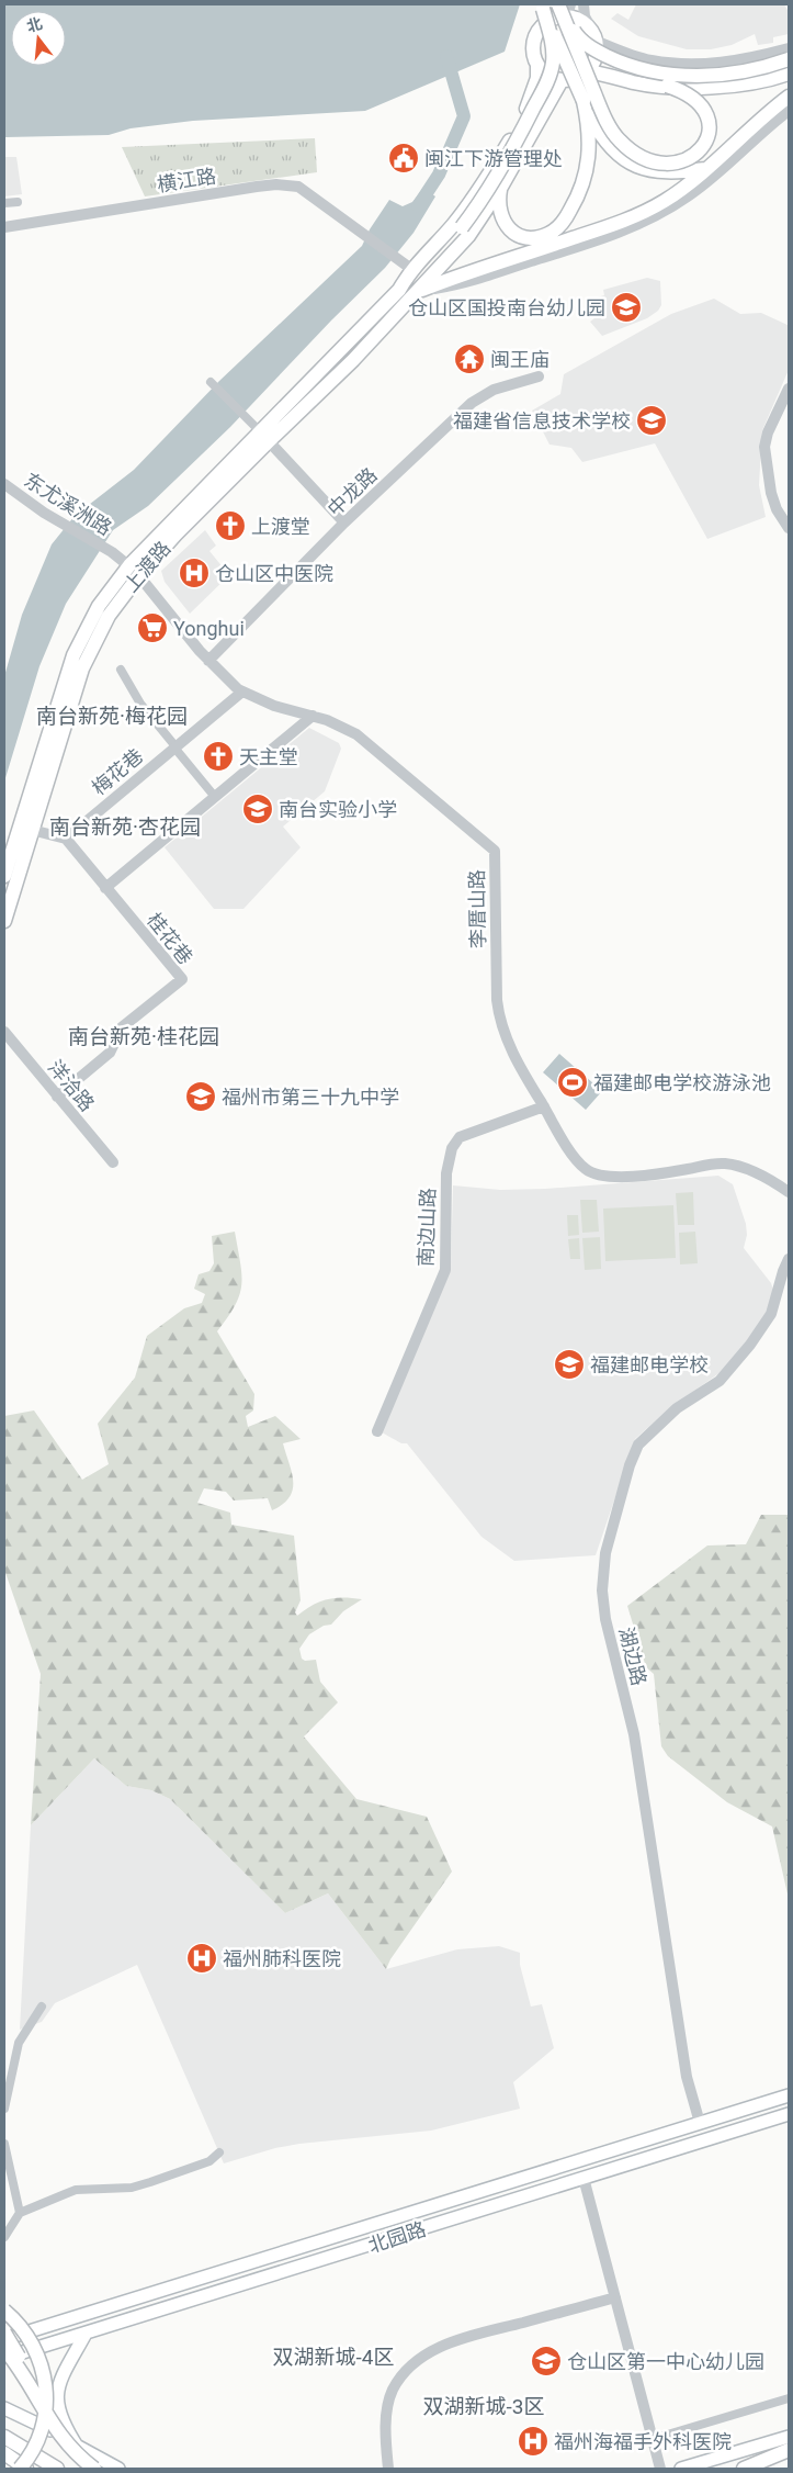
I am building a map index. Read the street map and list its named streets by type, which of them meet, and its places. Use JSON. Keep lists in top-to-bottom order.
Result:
{
  "streets": {
    "main road": ["上渡路", "北园路"],
    "street": [
      "横江路",
      "中龙路",
      "东尤溪洲路",
      "梅花巷",
      "李厝山路",
      "桂花巷",
      "洋洽路",
      "南边山路",
      "湖边路"
    ]
  },
  "crossings": [
    ["横江路", "上渡路"],
    ["中龙路", "李厝山路"],
    ["东尤溪洲路", "上渡路"],
    ["东尤溪洲路", "李厝山路"],
    ["上渡路", "李厝山路"],
    ["梅花巷", "李厝山路"],
    ["梅花巷", "桂花巷"],
    ["李厝山路", "南边山路"],
    ["桂花巷", "洋洽路"],
    ["湖边路", "北园路"]
  ],
  "districts": [
    "南台新苑·梅花园",
    "南台新苑·杏花园",
    "南台新苑·桂花园",
    "双湖新城-4区",
    "双湖新城-3区"
  ],
  "places": {
    "public building": ["闽江下游管理处"],
    "school or university": [
      "仓山区国投南台幼儿园",
      "福建省信息技术学校",
      "南台实验小学",
      "福州市第三十九中学",
      "福建邮电学校",
      "仓山区第一中心幼儿园"
    ],
    "temple": ["闽王庙"],
    "church": ["上渡堂", "天主堂"],
    "hospital": ["仓山区中医院", "福州肺科医院", "福州海福手外科医院"],
    "supermarket": ["Yonghui"],
    "sports": ["福建邮电学校游泳池"]
  },
  "north": "top"
}
